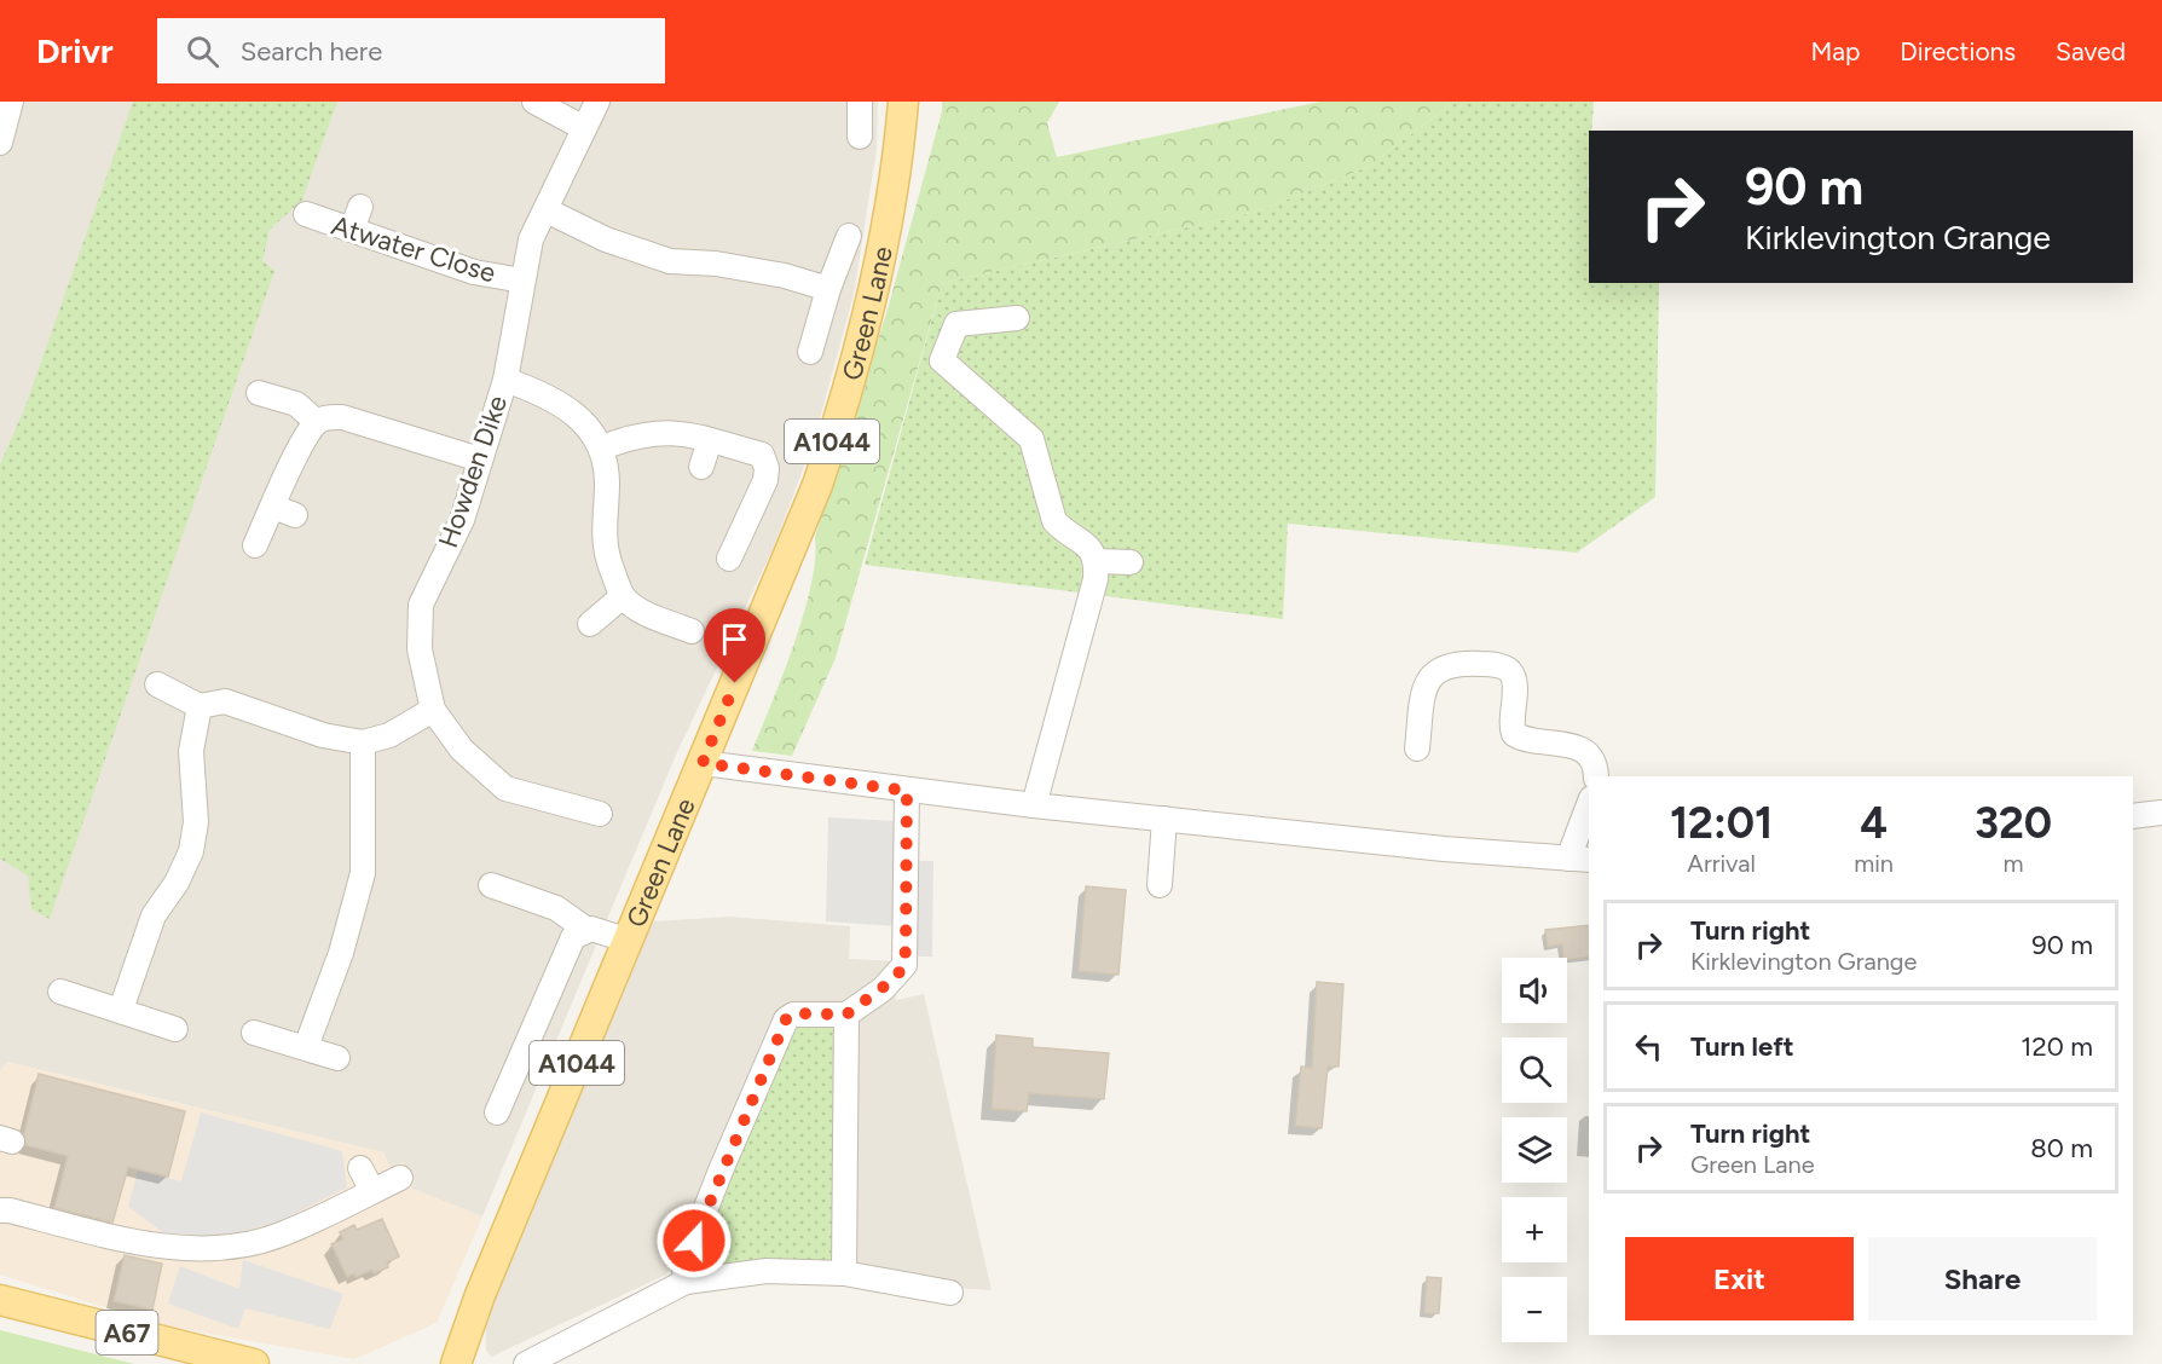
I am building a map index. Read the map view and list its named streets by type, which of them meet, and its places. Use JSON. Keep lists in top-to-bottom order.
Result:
{
  "streets": {
    "main road": ["Green Lane", "A1044", "A67"],
    "street": ["Atwater Close", "Howden Dike"]
  },
  "crossings": [
    ["Atwater Close", "Howden Dike"]
  ],
  "page": {
    "header": "Drivr",
    "search": "Search here",
    "nav": ["Map", "Directions", "Saved"],
    "turn": ["90 m", "Kirklevington Grange"],
    "eta": [
      "12:01",
      "Arrival",
      "4",
      "min",
      "320",
      "m"
    ],
    "list": [
      {
        "name": "Turn right",
        "note": "Kirklevington Grange",
        "value": "90 m"
      },
      {
        "name": "Turn left",
        "value": "120 m"
      },
      {
        "name": "Turn right",
        "note": "Green Lane",
        "value": "80 m"
      }
    ],
    "map_buttons": ["+", "−"],
    "buttons": ["Exit", "Share"]
  }
}
